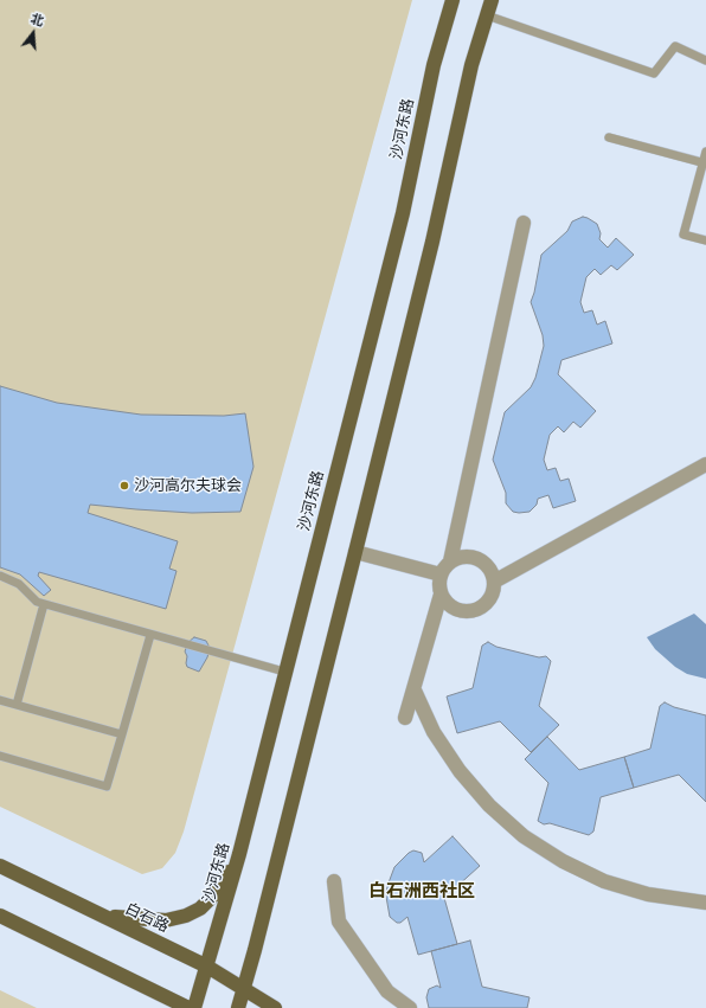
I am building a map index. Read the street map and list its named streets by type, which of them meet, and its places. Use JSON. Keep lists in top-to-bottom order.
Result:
{
  "streets": {
    "main road": ["沙河东路", "白石路"]
  },
  "crossings": [
    ["沙河东路", "白石路"]
  ],
  "districts": ["白石洲西社区"],
  "places": ["沙河高尔夫球会"],
  "north": "top"
}
